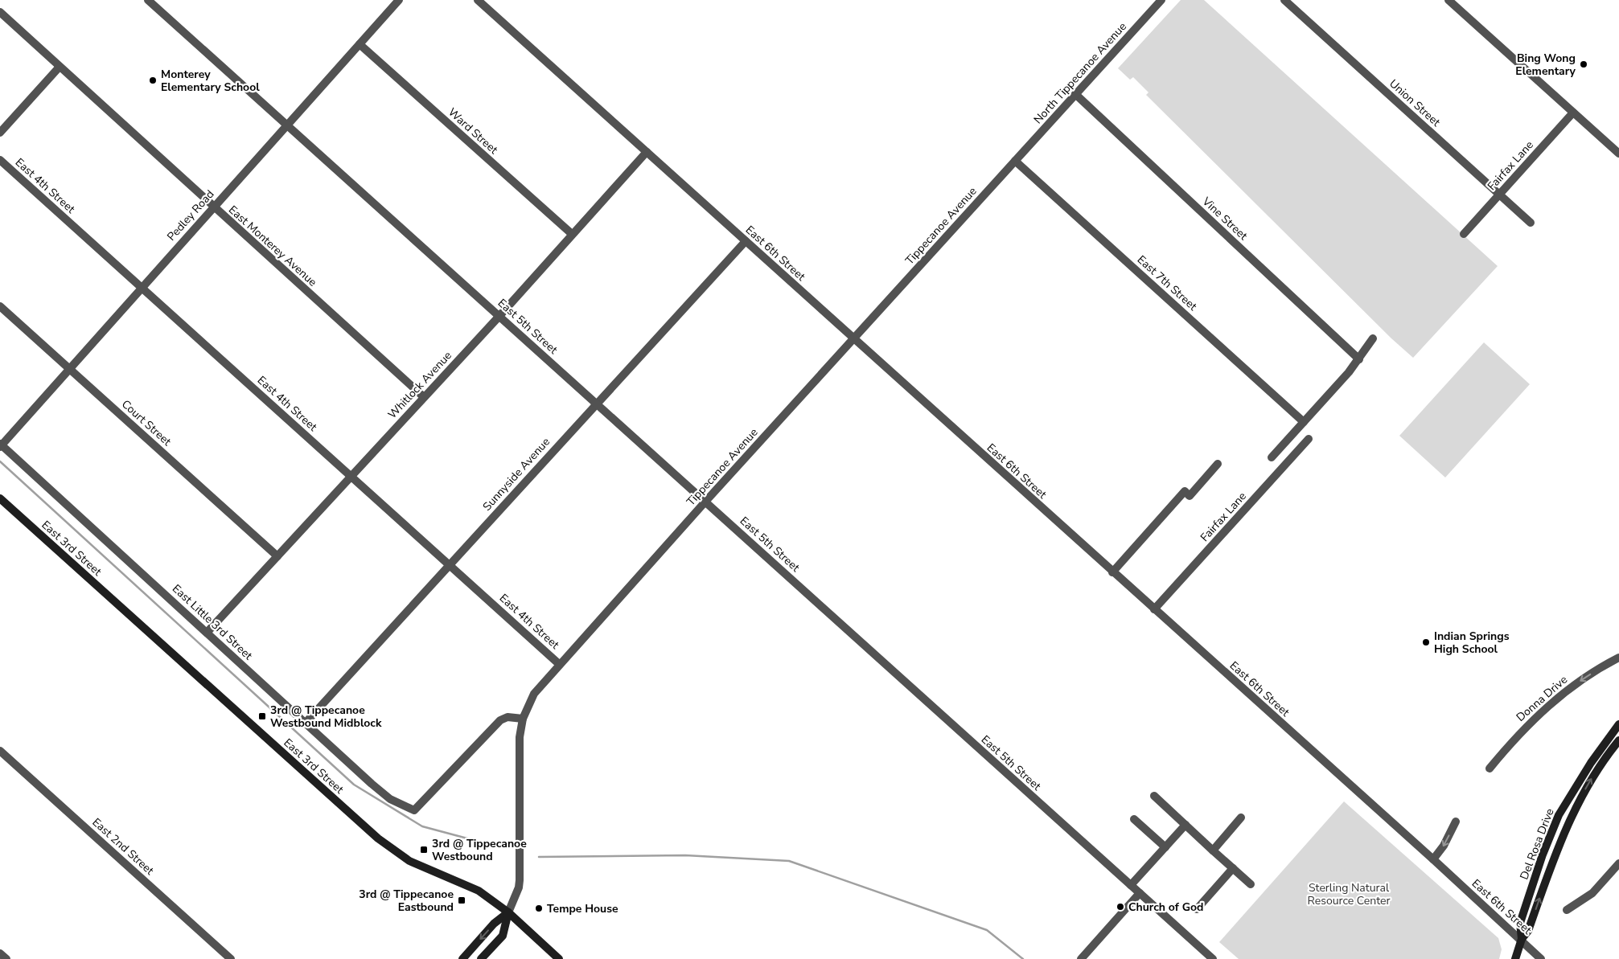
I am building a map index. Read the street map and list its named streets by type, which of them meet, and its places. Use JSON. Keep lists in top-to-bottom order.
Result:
{
  "streets": {
    "main road": ["East 3rd Street", "Del Rosa Drive"],
    "street": [
      "North Tippecanoe Avenue",
      "Union Street",
      "Ward Street",
      "Fairfax Lane",
      "East 4th Street",
      "Pedley Road",
      "Vine Street",
      "Tippecanoe Avenue",
      "East Monterey Avenue",
      "East 6th Street",
      "East 7th Street",
      "East 5th Street",
      "Whitlock Avenue",
      "Court Street",
      "Sunnyside Avenue",
      "East Little 3rd Street",
      "Donna Drive",
      "East 2nd Street"
    ]
  },
  "crossings": [
    ["North Tippecanoe Avenue", "Vine Street"],
    ["North Tippecanoe Avenue", "Tippecanoe Avenue"],
    ["North Tippecanoe Avenue", "East 7th Street"],
    ["Union Street", "Fairfax Lane"],
    ["Ward Street", "Pedley Road"],
    ["Ward Street", "Whitlock Avenue"],
    ["Fairfax Lane", "East 6th Street"],
    ["East 4th Street", "Pedley Road"],
    ["East 4th Street", "Tippecanoe Avenue"],
    ["East 4th Street", "Whitlock Avenue"],
    ["East 4th Street", "Sunnyside Avenue"],
    ["Pedley Road", "East Monterey Avenue"],
    ["Pedley Road", "East 5th Street"],
    ["Pedley Road", "Court Street"],
    ["Pedley Road", "East Little 3rd Street"],
    ["Tippecanoe Avenue", "East 6th Street"],
    ["Tippecanoe Avenue", "East 7th Street"],
    ["Tippecanoe Avenue", "East 5th Street"],
    ["Tippecanoe Avenue", "East 3rd Street"],
    ["Tippecanoe Avenue", "East Little 3rd Street"],
    ["East Monterey Avenue", "Whitlock Avenue"],
    ["East 6th Street", "Whitlock Avenue"],
    ["East 6th Street", "Sunnyside Avenue"],
    ["East 6th Street", "Del Rosa Drive"],
    ["East 5th Street", "Whitlock Avenue"],
    ["East 5th Street", "Sunnyside Avenue"],
    ["Whitlock Avenue", "Court Street"],
    ["Whitlock Avenue", "East Little 3rd Street"],
    ["Sunnyside Avenue", "East Little 3rd Street"]
  ],
  "one_way": ["Donna Drive"],
  "parks": ["Sterling Natural Resource Center"],
  "places": {
    "other": [
      "Bing Wong Elementary",
      "Monterey Elementary School",
      "Indian Springs High School",
      "Church of God",
      "Tempe House"
    ],
    "transit": ["3rd @ Tippecanoe Westbound Midblock", "3rd @ Tippecanoe Westbound", "3rd @ Tippecanoe Eastbound"]
  }
}
